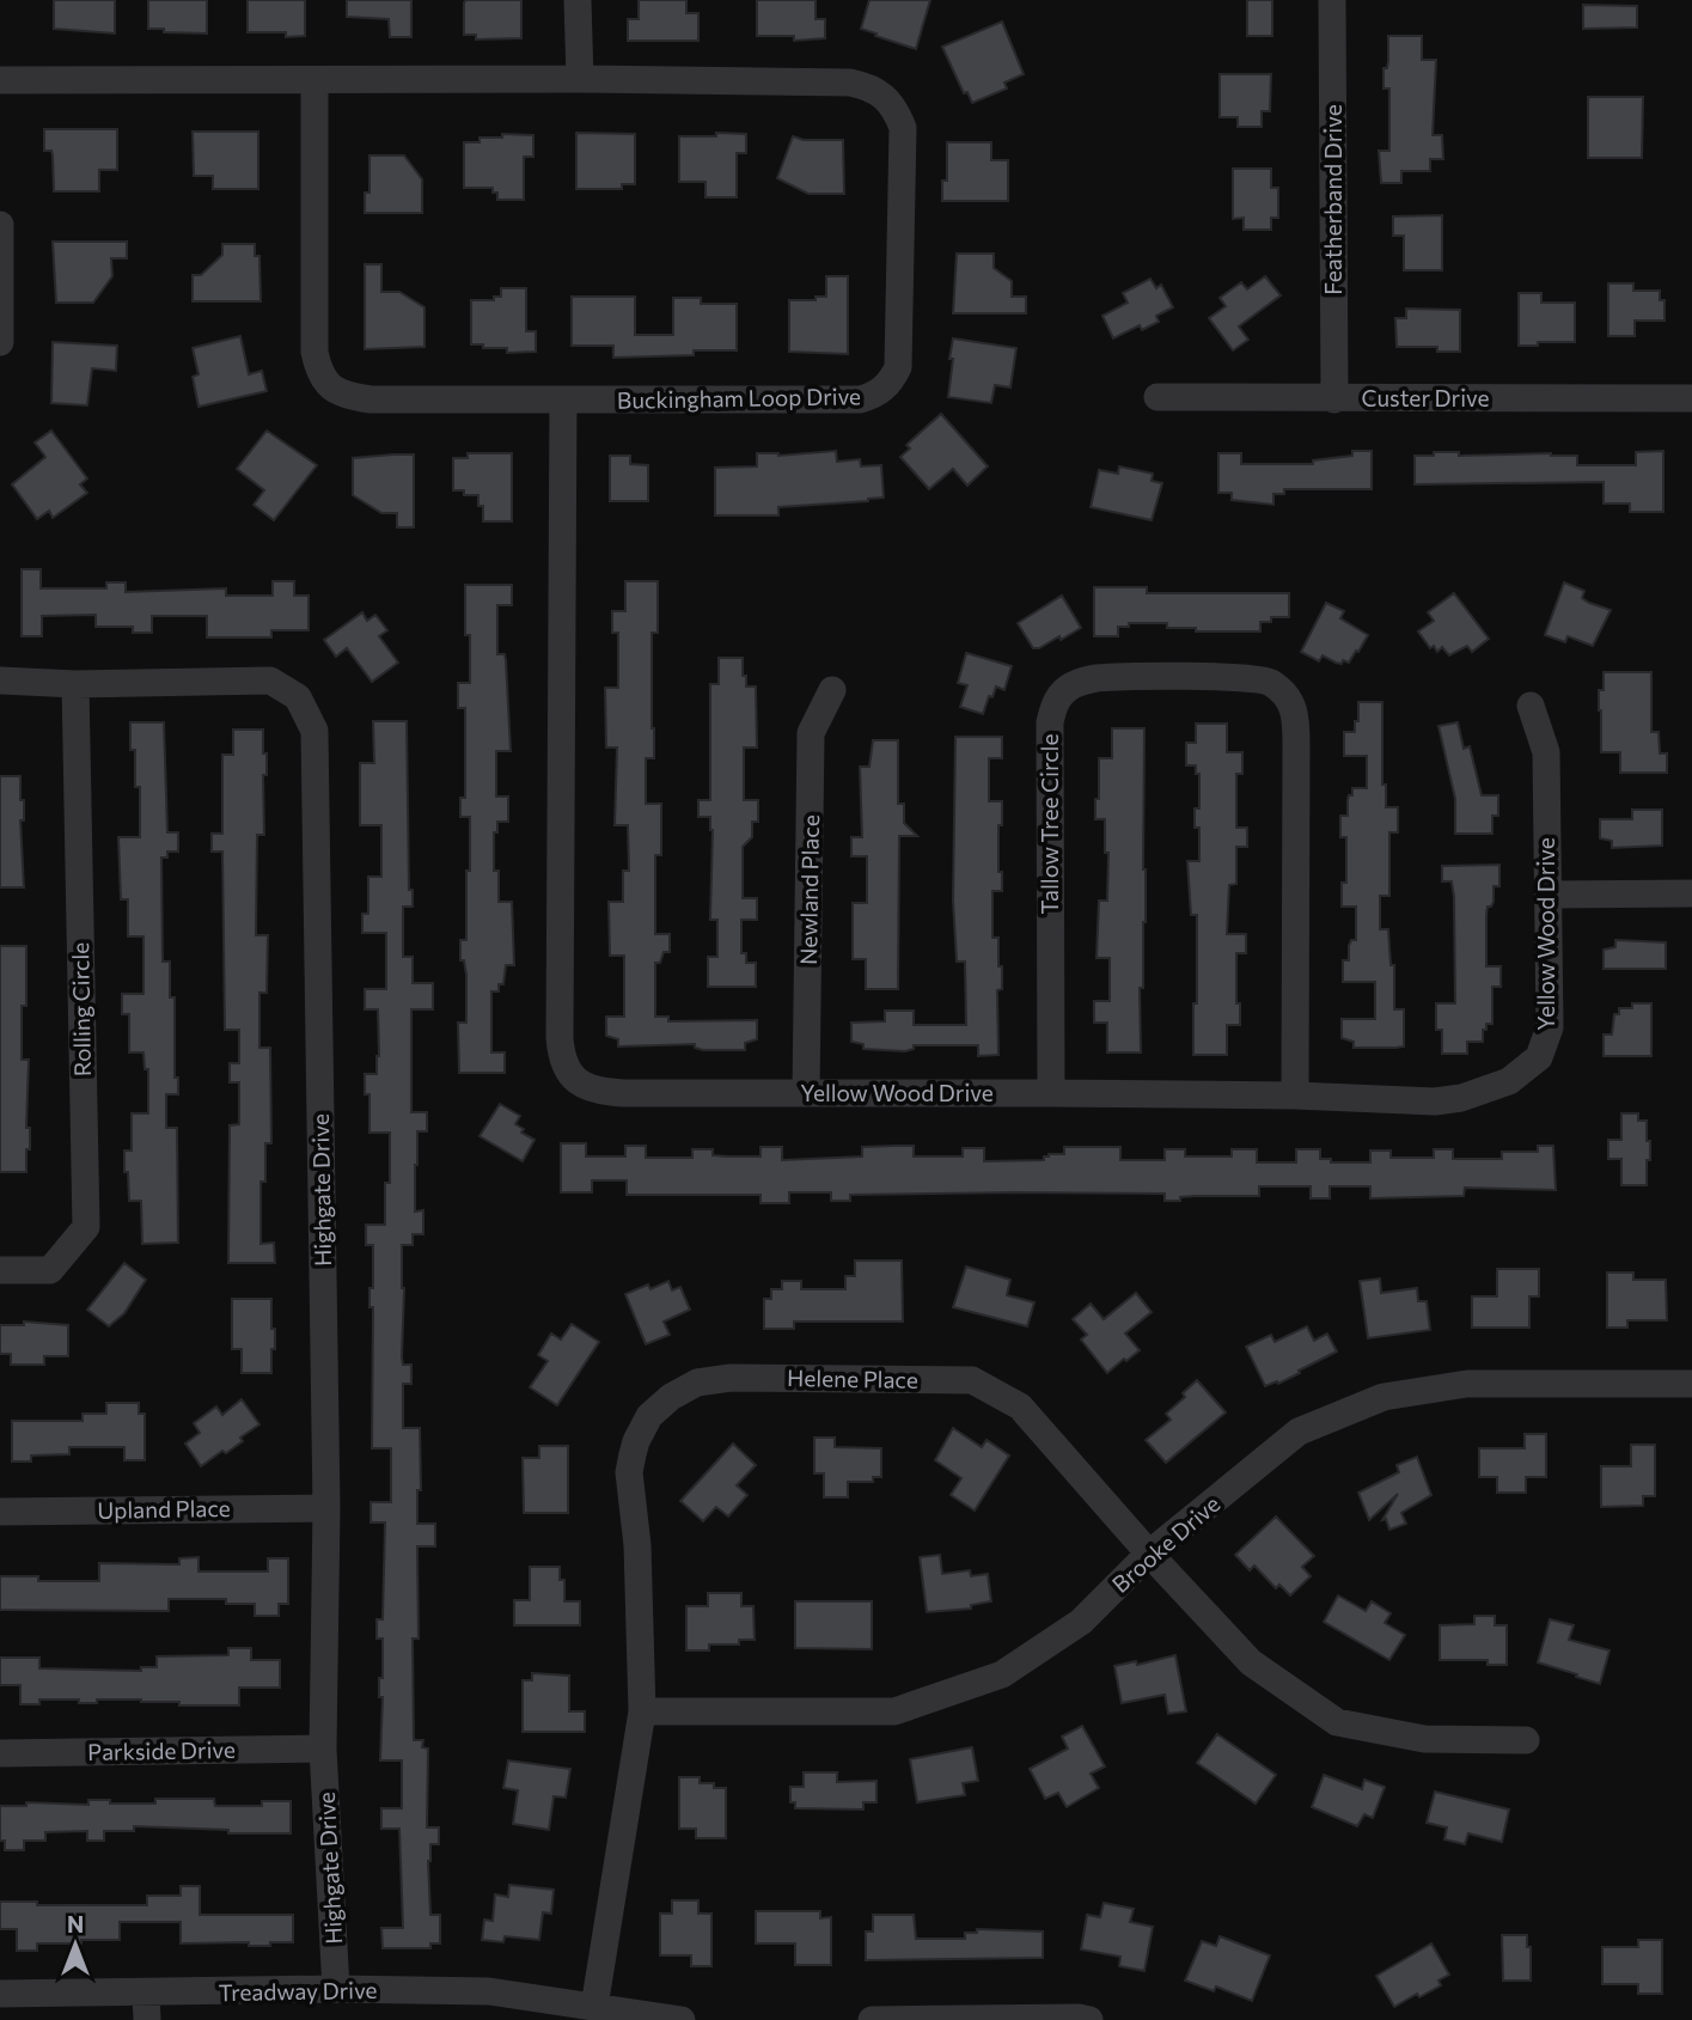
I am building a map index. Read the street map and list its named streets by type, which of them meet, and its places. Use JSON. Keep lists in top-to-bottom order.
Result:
{
  "streets": {
    "street": [
      "Featherband Drive",
      "Buckingham Loop Drive",
      "Custer Drive",
      "Tallow Tree Circle",
      "Newland Place",
      "Yellow Wood Drive",
      "Rolling Circle",
      "Highgate Drive",
      "Helene Place",
      "Upland Place",
      "Brooke Drive",
      "Parkside Drive",
      "Treadway Drive"
    ]
  },
  "crossings": [
    ["Featherband Drive", "Custer Drive"],
    ["Buckingham Loop Drive", "Yellow Wood Drive"],
    ["Tallow Tree Circle", "Yellow Wood Drive"],
    ["Newland Place", "Yellow Wood Drive"],
    ["Rolling Circle", "Highgate Drive"],
    ["Highgate Drive", "Upland Place"],
    ["Highgate Drive", "Parkside Drive"],
    ["Highgate Drive", "Treadway Drive"],
    ["Helene Place", "Brooke Drive"],
    ["Helene Place", "Treadway Drive"]
  ],
  "north": "top"
}
